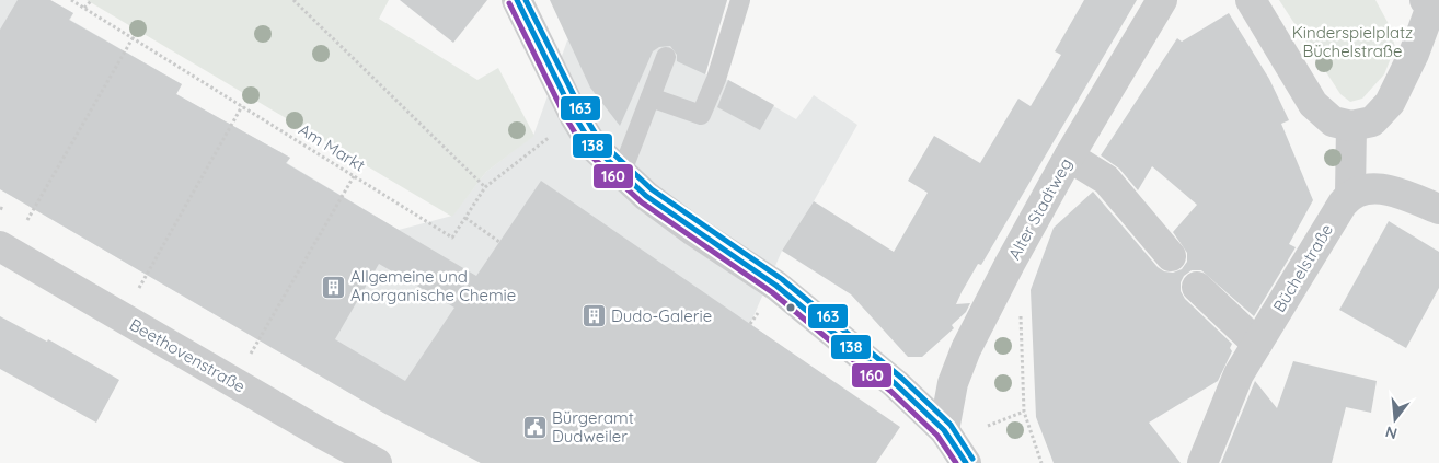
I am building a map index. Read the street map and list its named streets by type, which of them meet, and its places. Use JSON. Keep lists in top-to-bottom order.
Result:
{
  "streets": {
    "street": ["Alter Stadtweg", "Büchelstraße", "Beethovenstraße"],
    "path": ["Am Markt"]
  },
  "parks": ["Kinderspielplatz Büchelstraße"],
  "places": {
    "building": ["Allgemeine und Anorganische Chemie", "Dudo-Galerie"],
    "public building": ["Bürgeramt Dudweiler"]
  },
  "lines": ["transit line 138", "transit line 163", "transit line 160"],
  "north": "bottom"
}
